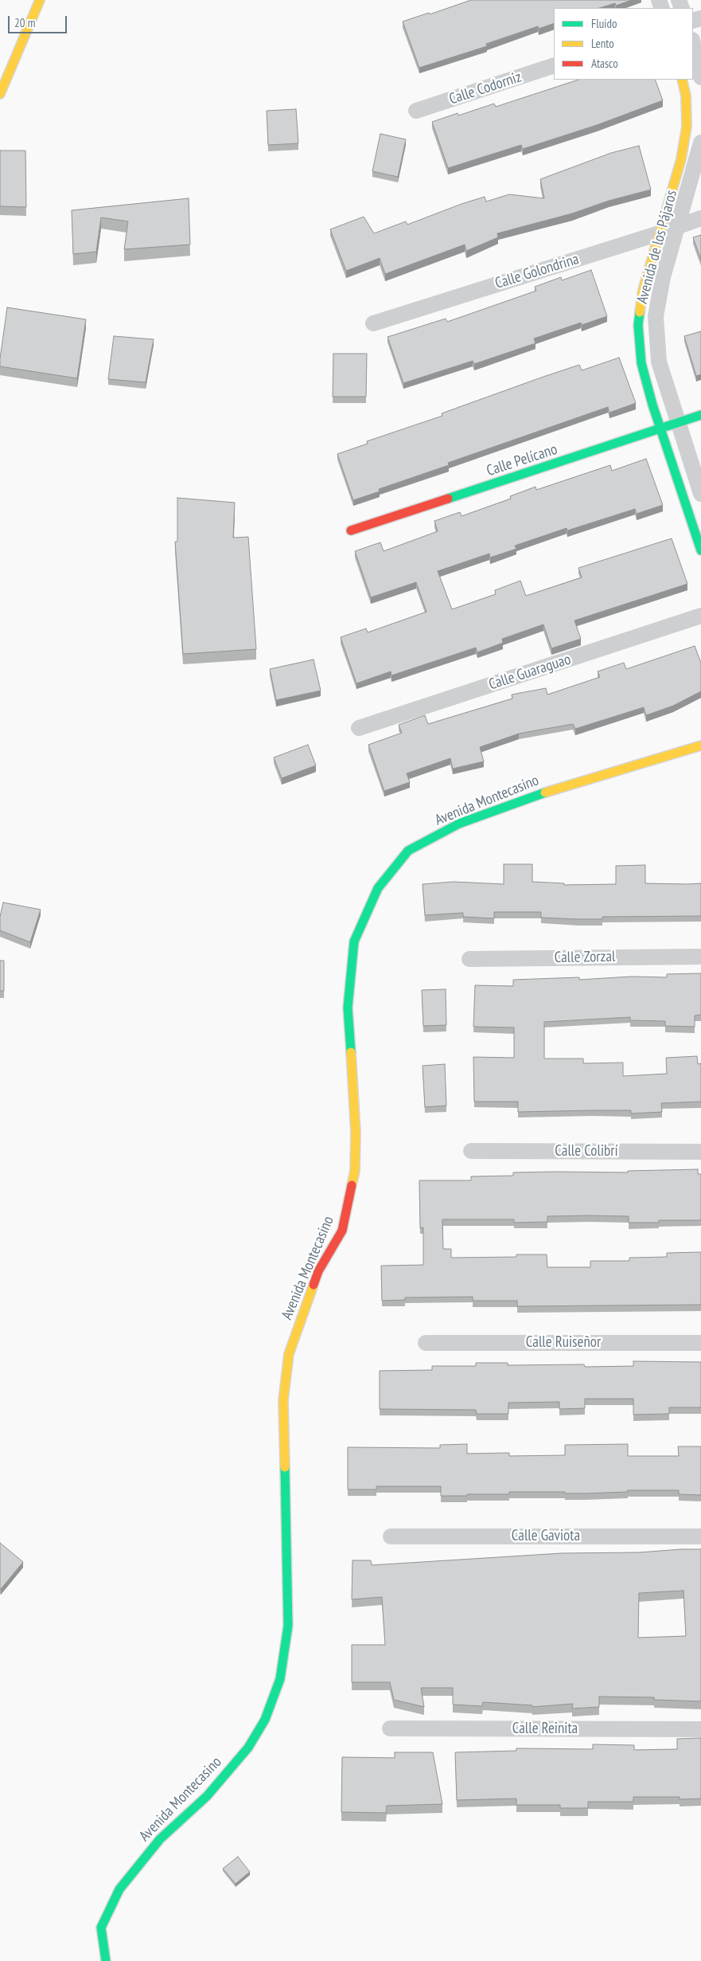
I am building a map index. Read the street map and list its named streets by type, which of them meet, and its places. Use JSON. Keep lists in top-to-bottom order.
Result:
{
  "streets": {
    "street": [
      "Calle Codorniz",
      "Avenida de los Pájaros",
      "Calle Golondrina",
      "Calle Pelícano",
      "Calle Guaraguao",
      "Avenida Montecasino",
      "Calle Zorzal",
      "Calle Colibrí",
      "Calle Ruiseñor",
      "Calle Gaviota",
      "Calle Reinita"
    ]
  },
  "crossings": [
    ["Avenida de los Pájaros", "Calle Golondrina"],
    ["Avenida de los Pájaros", "Calle Pelícano"]
  ],
  "legend": ["Fluido", "Lento", "Atasco"],
  "scale_bar": "20 m"
}
